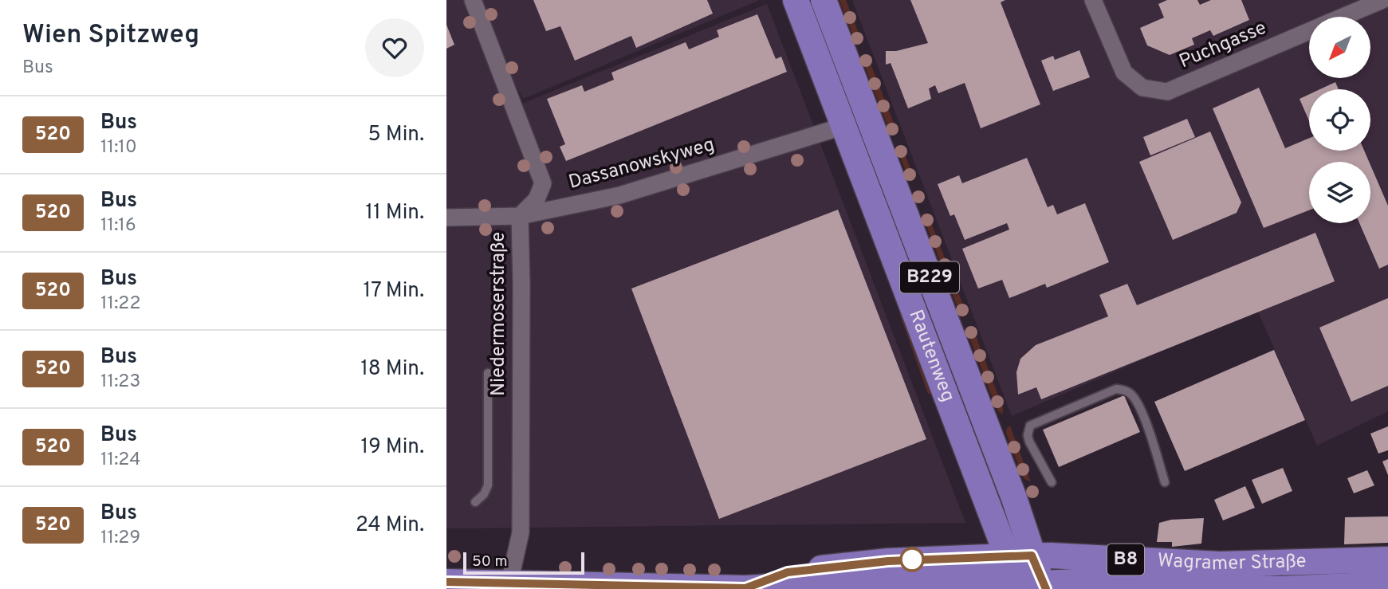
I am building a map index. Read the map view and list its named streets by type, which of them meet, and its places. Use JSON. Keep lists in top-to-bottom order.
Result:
{
  "streets": {
    "main road": [
      "B229",
      "Rautenweg",
      "B8",
      "Wagramer Straße"
    ],
    "street": ["Puchgasse", "Dassanowskyweg", "Niedermoserstraße"]
  },
  "crossings": [
    ["Dassanowskyweg", "Niedermoserstraße"],
    ["Dassanowskyweg", "Rautenweg"],
    ["B229", "Rautenweg"],
    ["B229", "Wagramer Straße"],
    ["Niedermoserstraße", "Wagramer Straße"],
    ["Rautenweg", "Wagramer Straße"]
  ],
  "lines": ["bus line 520"],
  "scale_bar": "50 m",
  "north": "bottom left",
  "page": {
    "heading": ["Wien Spitzweg", "Bus"],
    "list": [
      {
        "mark": "520",
        "name": "Bus",
        "note": "11:10",
        "value": "5 Min."
      },
      {
        "mark": "520",
        "name": "Bus",
        "note": "11:16",
        "value": "11 Min."
      },
      {
        "mark": "520",
        "name": "Bus",
        "note": "11:22",
        "value": "17 Min."
      },
      {
        "mark": "520",
        "name": "Bus",
        "note": "11:23",
        "value": "18 Min."
      },
      {
        "mark": "520",
        "name": "Bus",
        "note": "11:24",
        "value": "19 Min."
      },
      {
        "mark": "520",
        "name": "Bus",
        "note": "11:29",
        "value": "24 Min."
      }
    ],
    "scale": "50 m"
  }
}
